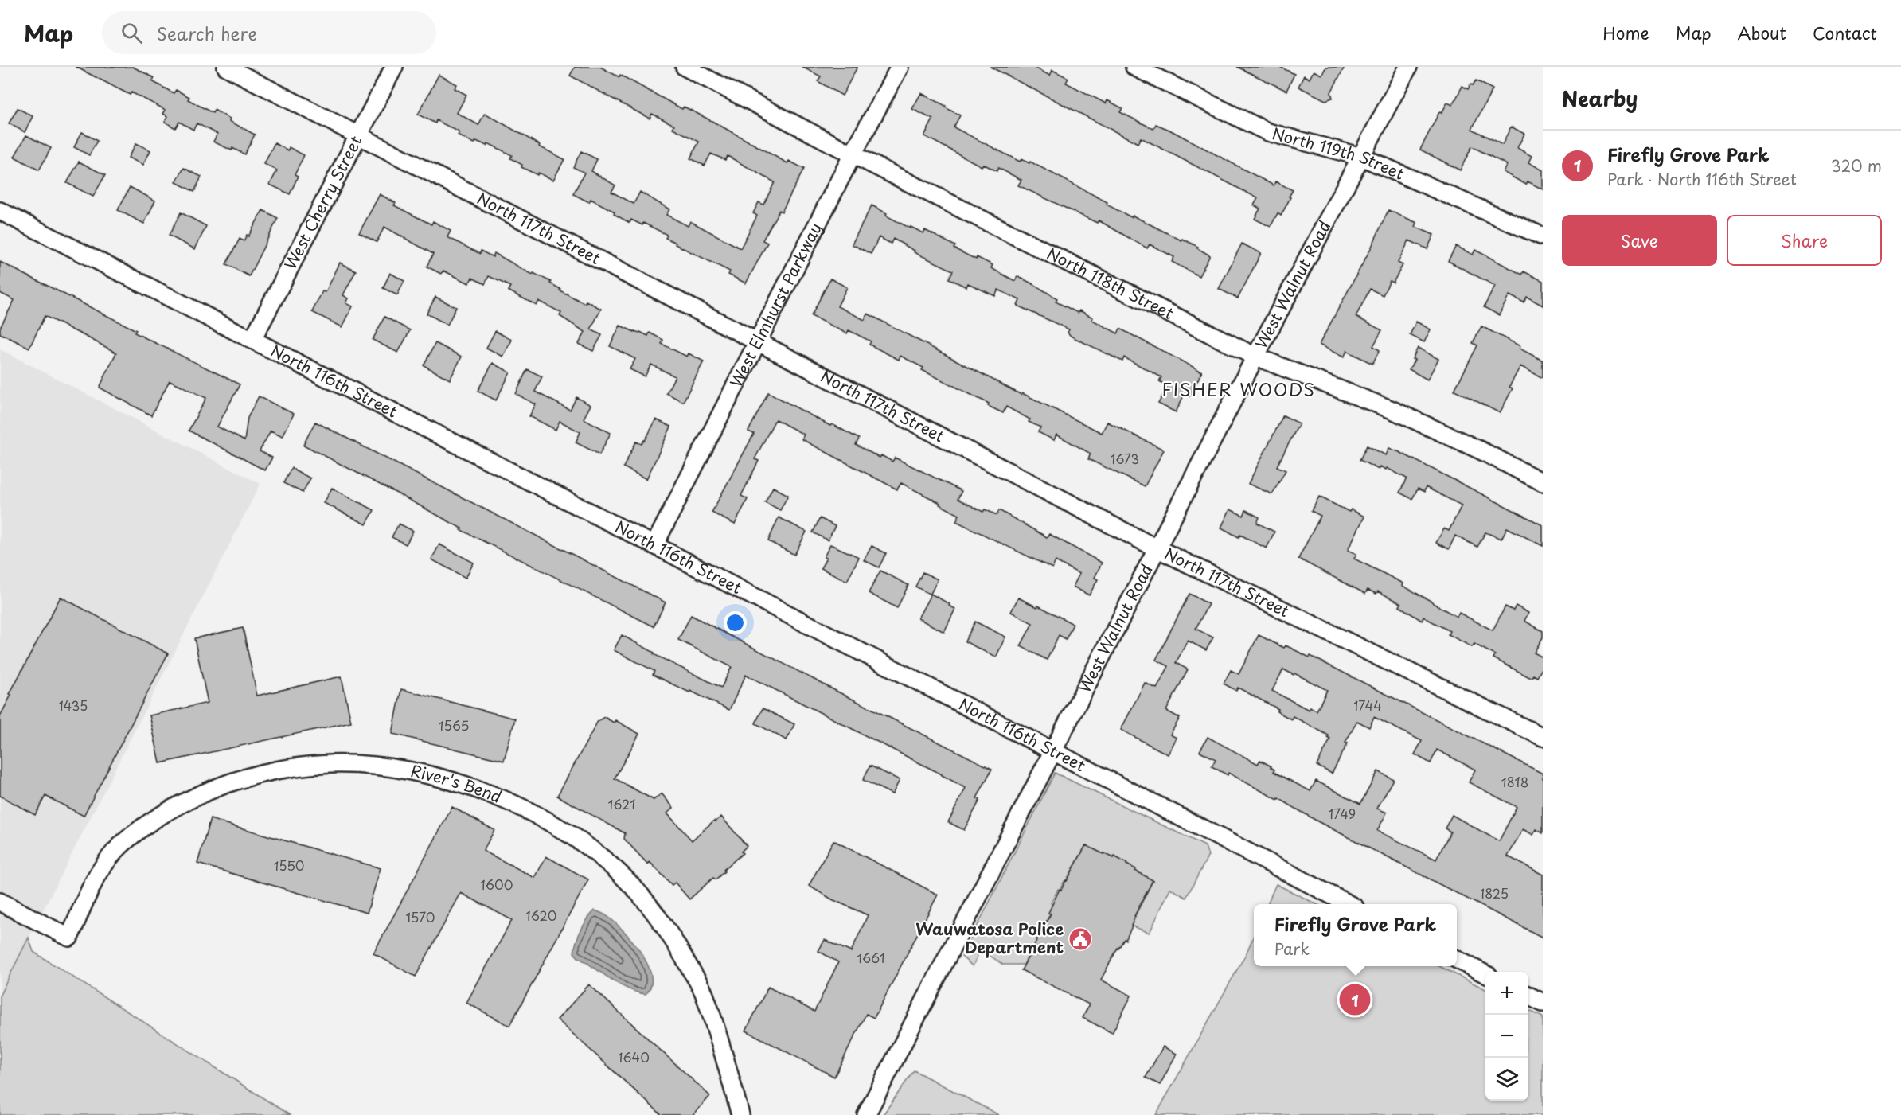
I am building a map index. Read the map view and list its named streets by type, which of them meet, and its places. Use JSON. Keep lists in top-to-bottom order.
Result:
{
  "streets": {
    "street": [
      "North 119th Street",
      "West Cherry Street",
      "North 117th Street",
      "North 118th Street",
      "West Walnut Road",
      "West Elmhurst Parkway",
      "North 116th Street",
      "River's Bend"
    ]
  },
  "crossings": [
    ["North 119th Street", "West Walnut Road"],
    ["West Cherry Street", "North 117th Street"],
    ["West Cherry Street", "North 116th Street"],
    ["North 117th Street", "West Walnut Road"],
    ["North 117th Street", "West Elmhurst Parkway"],
    ["North 118th Street", "West Walnut Road"],
    ["North 118th Street", "West Elmhurst Parkway"],
    ["West Walnut Road", "North 116th Street"],
    ["West Elmhurst Parkway", "North 116th Street"]
  ],
  "districts": ["FISHER WOODS"],
  "places": {
    "public building": ["Wauwatosa Police Department"]
  },
  "house_numbers": [
    "1673",
    "1435",
    "1744",
    "1565",
    "1818",
    "1621",
    "1749",
    "1550",
    "1600",
    "1825",
    "1620",
    "1570",
    "1661",
    "1640"
  ],
  "page": {
    "header": "Map",
    "search": "Search here",
    "nav": [
      "Home",
      "Map",
      "About",
      "Contact"
    ],
    "heading": "Nearby",
    "list": [
      {
        "mark": "1",
        "name": "Firefly Grove Park",
        "note": "Park · North 116th Street",
        "value": "320 m"
      }
    ],
    "buttons": ["Save", "Share"],
    "popup": ["Firefly Grove Park", "Park"],
    "map_buttons": ["+", "−"],
    "pins": "1"
  }
}
